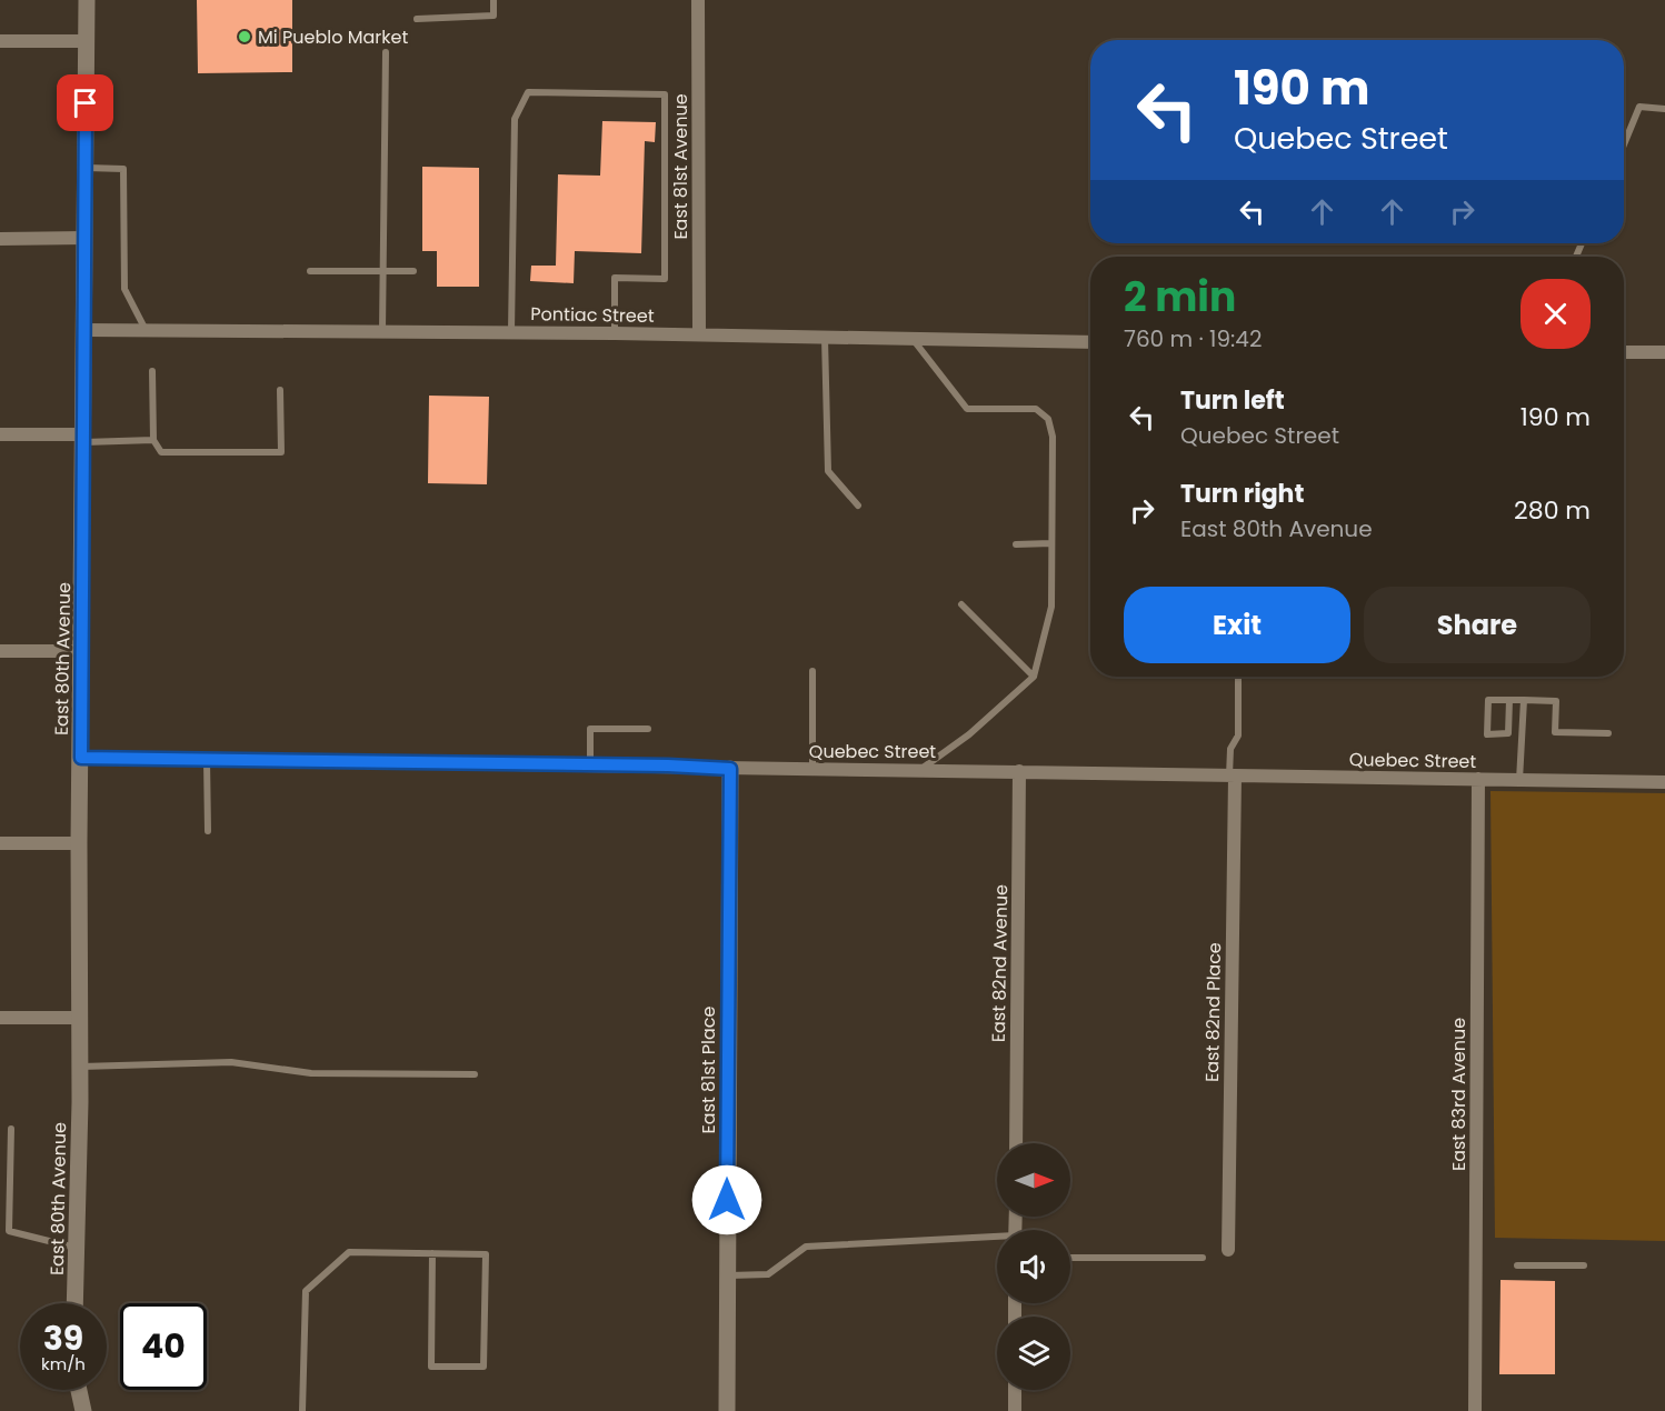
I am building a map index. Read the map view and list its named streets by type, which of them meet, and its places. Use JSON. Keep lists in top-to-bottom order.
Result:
{
  "streets": {
    "street": [
      "East 81st Avenue",
      "Pontiac Street",
      "East 80th Avenue",
      "Quebec Street",
      "East 82nd Avenue",
      "East 82nd Place",
      "East 81st Place",
      "East 83rd Avenue"
    ]
  },
  "crossings": [
    ["East 81st Avenue", "Pontiac Street"],
    ["Pontiac Street", "East 80th Avenue"],
    ["East 80th Avenue", "Quebec Street"],
    ["Quebec Street", "East 82nd Avenue"],
    ["Quebec Street", "East 82nd Place"],
    ["Quebec Street", "East 81st Place"],
    ["Quebec Street", "East 83rd Avenue"]
  ],
  "places": ["Mi Pueblo Market"],
  "north": "right",
  "page": {
    "turn": ["190 m", "Quebec Street"],
    "heading": ["2 min", "760 m · 19:42"],
    "list": [
      {
        "name": "Turn left",
        "note": "Quebec Street",
        "value": "190 m"
      },
      {
        "name": "Turn right",
        "note": "East 80th Avenue",
        "value": "280 m"
      }
    ],
    "buttons": ["Exit", "Share"],
    "speed": "39 km/h",
    "limit": "40"
  }
}
